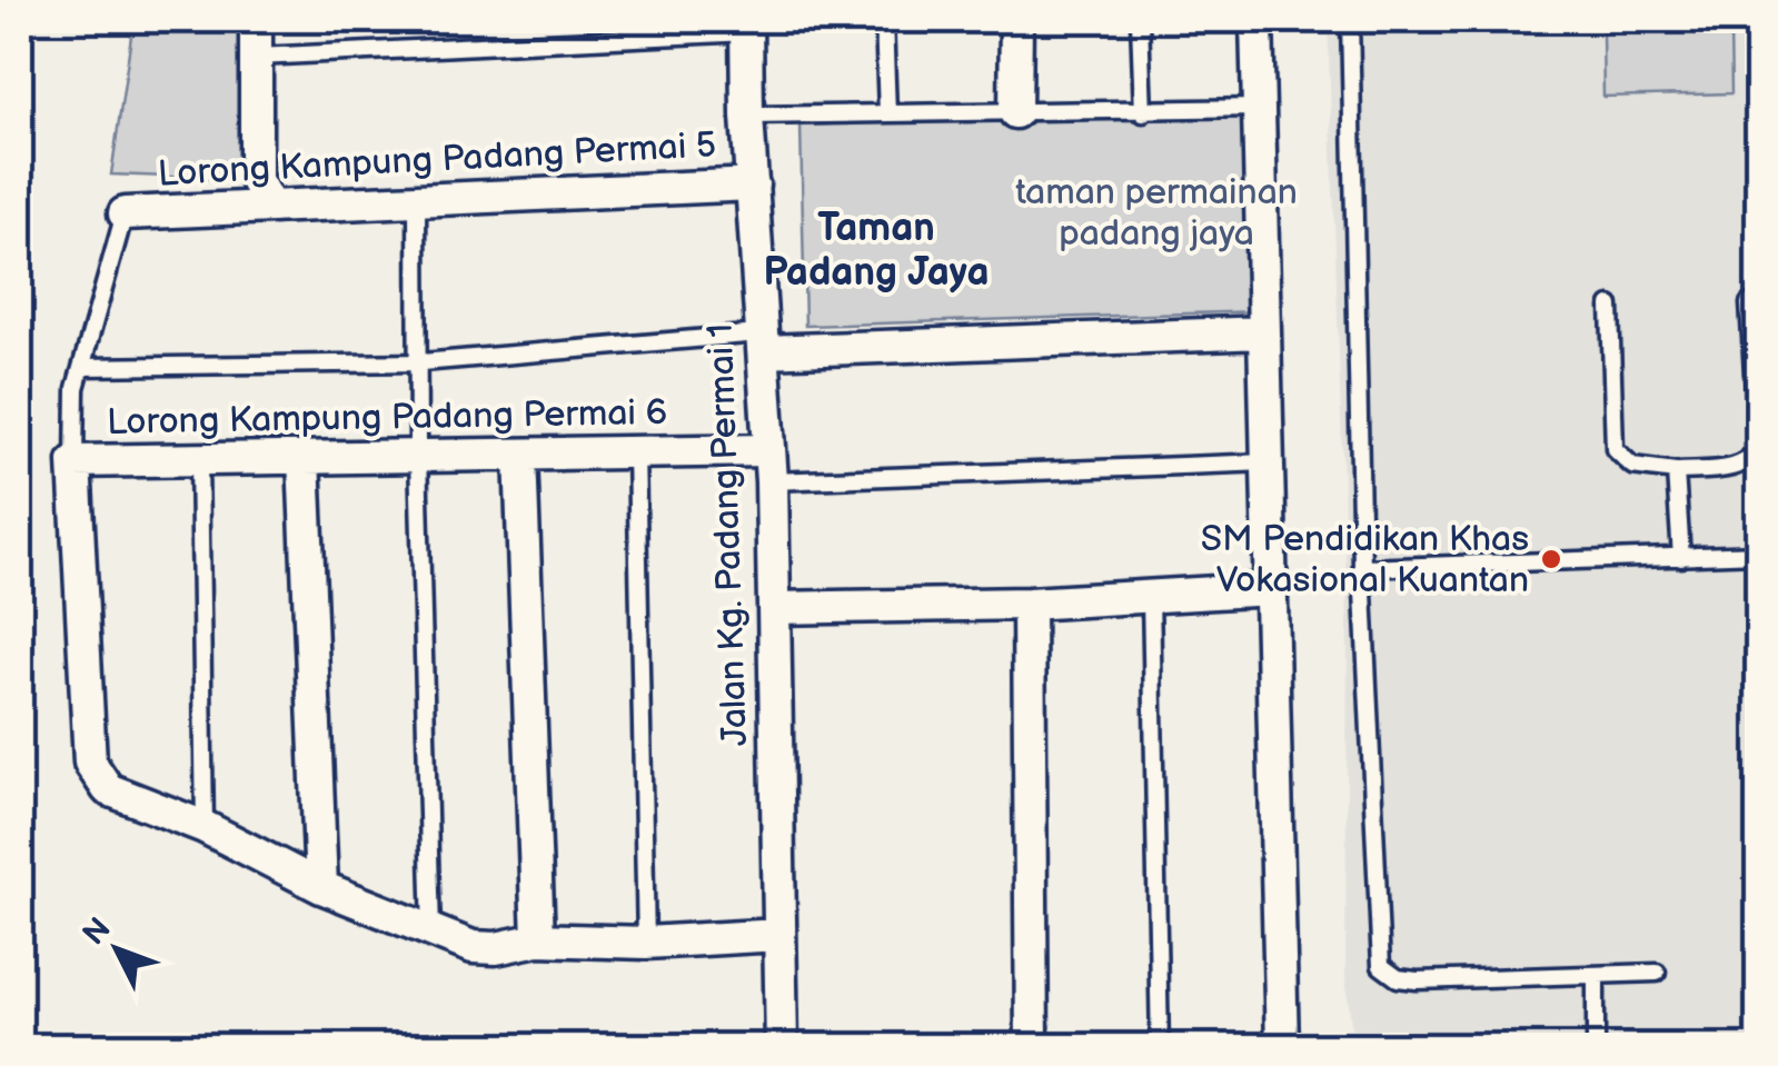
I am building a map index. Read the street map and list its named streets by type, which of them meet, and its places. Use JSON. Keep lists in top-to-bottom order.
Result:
{
  "streets": {
    "street": ["Lorong Kampung Padang Permai 5", "Lorong Kampung Padang Permai 6", "Jalan Kg. Padang Permai 1"]
  },
  "crossings": [
    ["Lorong Kampung Padang Permai 5", "Jalan Kg. Padang Permai 1"],
    ["Lorong Kampung Padang Permai 6", "Jalan Kg. Padang Permai 1"]
  ],
  "districts": ["Taman Padang Jaya"],
  "parks": ["taman permainan padang jaya"],
  "places": ["SM Pendidikan Khas Vokasional Kuantan"],
  "north": "top left"
}
